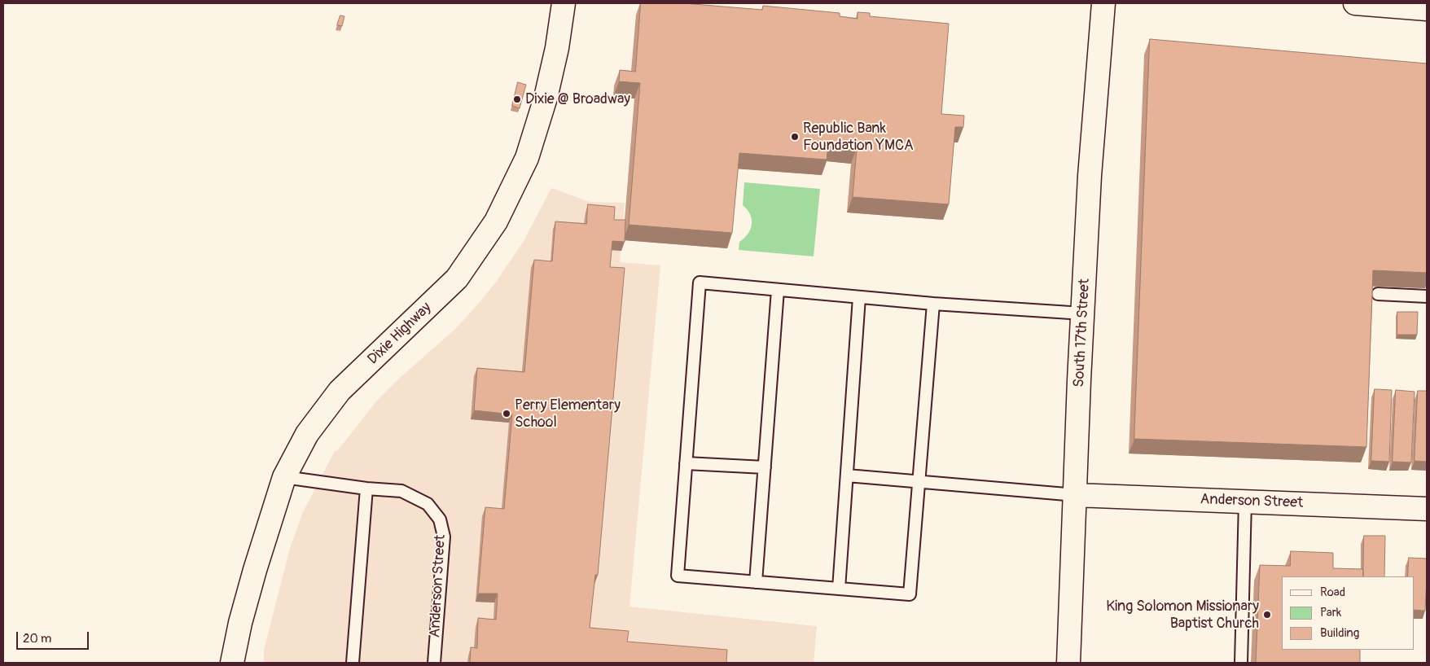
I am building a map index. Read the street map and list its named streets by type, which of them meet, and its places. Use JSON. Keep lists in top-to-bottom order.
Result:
{
  "streets": {
    "street": ["South 17th Street", "Dixie Highway", "Anderson Street"]
  },
  "crossings": [
    ["South 17th Street", "Anderson Street"],
    ["Dixie Highway", "Anderson Street"]
  ],
  "places": [
    "Dixie @ Broadway",
    "Republic Bank Foundation YMCA",
    "Perry Elementary School",
    "King Solomon Missionary Baptist Church"
  ],
  "legend": ["Road", "Park", "Building"],
  "scale_bar": "20 m"
}
